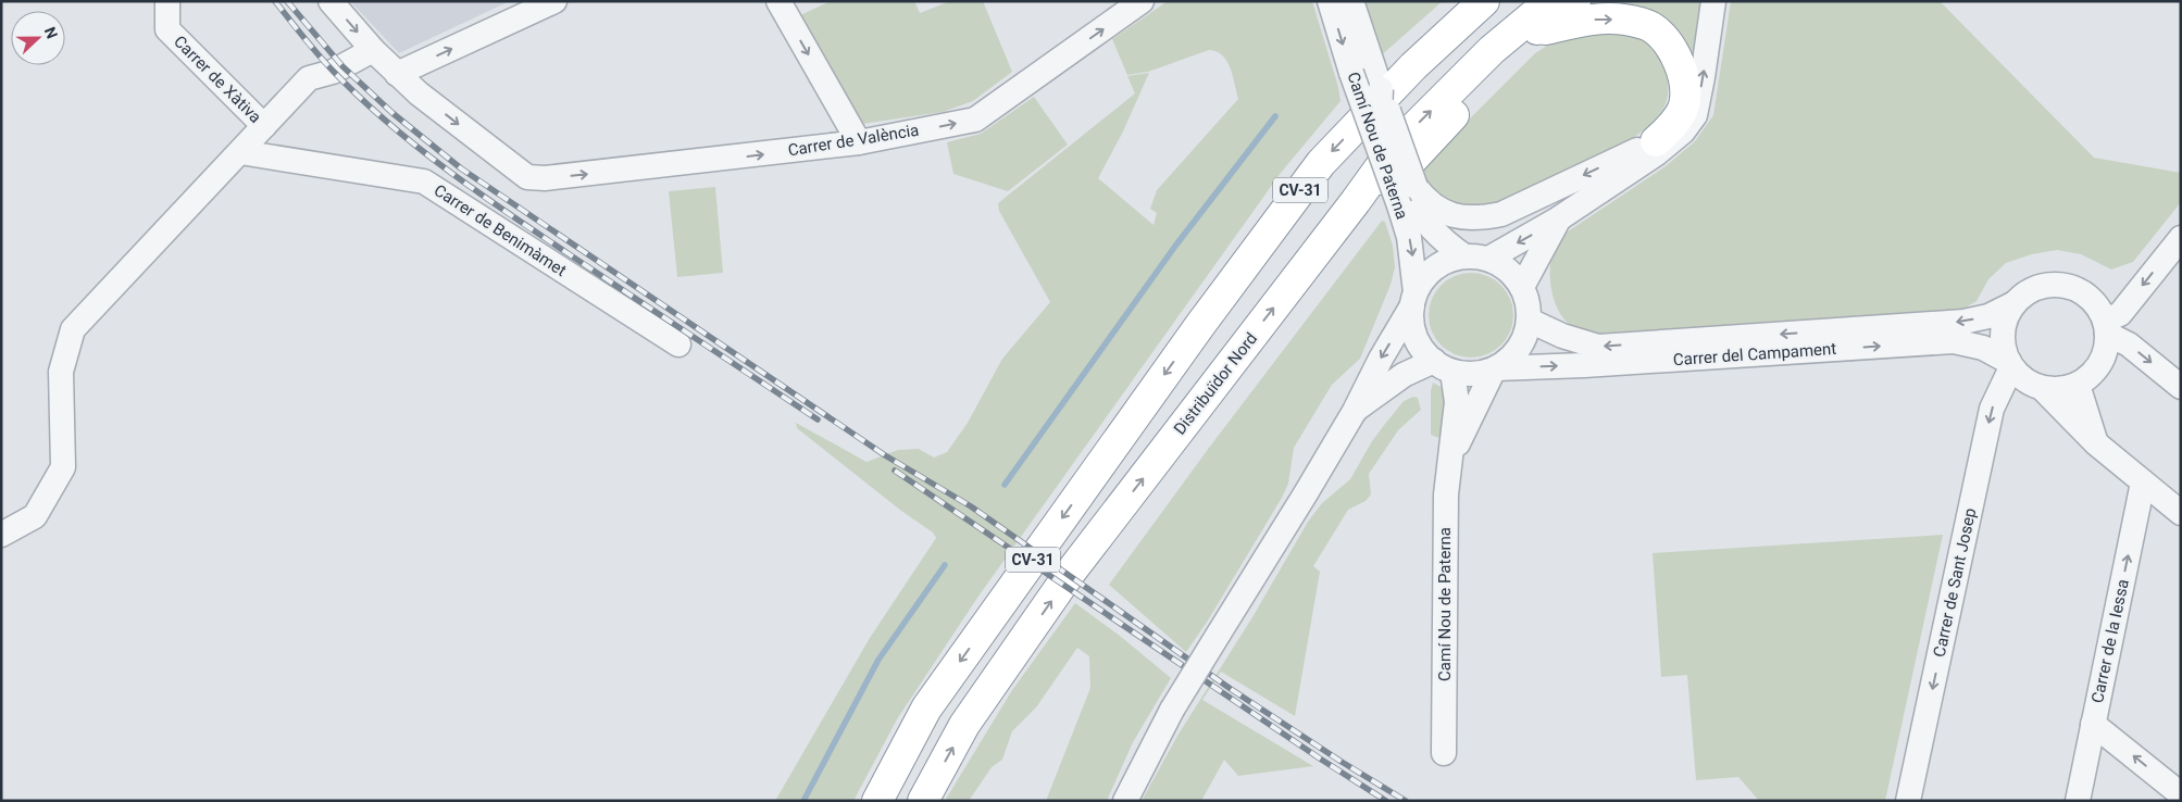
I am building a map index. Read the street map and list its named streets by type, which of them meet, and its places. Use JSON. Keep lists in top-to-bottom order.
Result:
{
  "streets": {
    "highway": ["CV-31", "Distribuïdor Nord"],
    "street": [
      "Carrer de Xàtiva",
      "Carrer de València",
      "Camí Nou de Paterna",
      "Carrer de Benimàmet",
      "Carrer del Campament",
      "Carrer de Sant Josep",
      "Carrer de la Iessa"
    ]
  },
  "crossings": [
    ["Camí Nou de Paterna", "Carrer del Campament"],
    ["Carrer del Campament", "Carrer de Sant Josep"]
  ],
  "one_way": ["Carrer de València", "Carrer de Sant Josep", "Carrer de la Iessa"],
  "north": "right"
}
